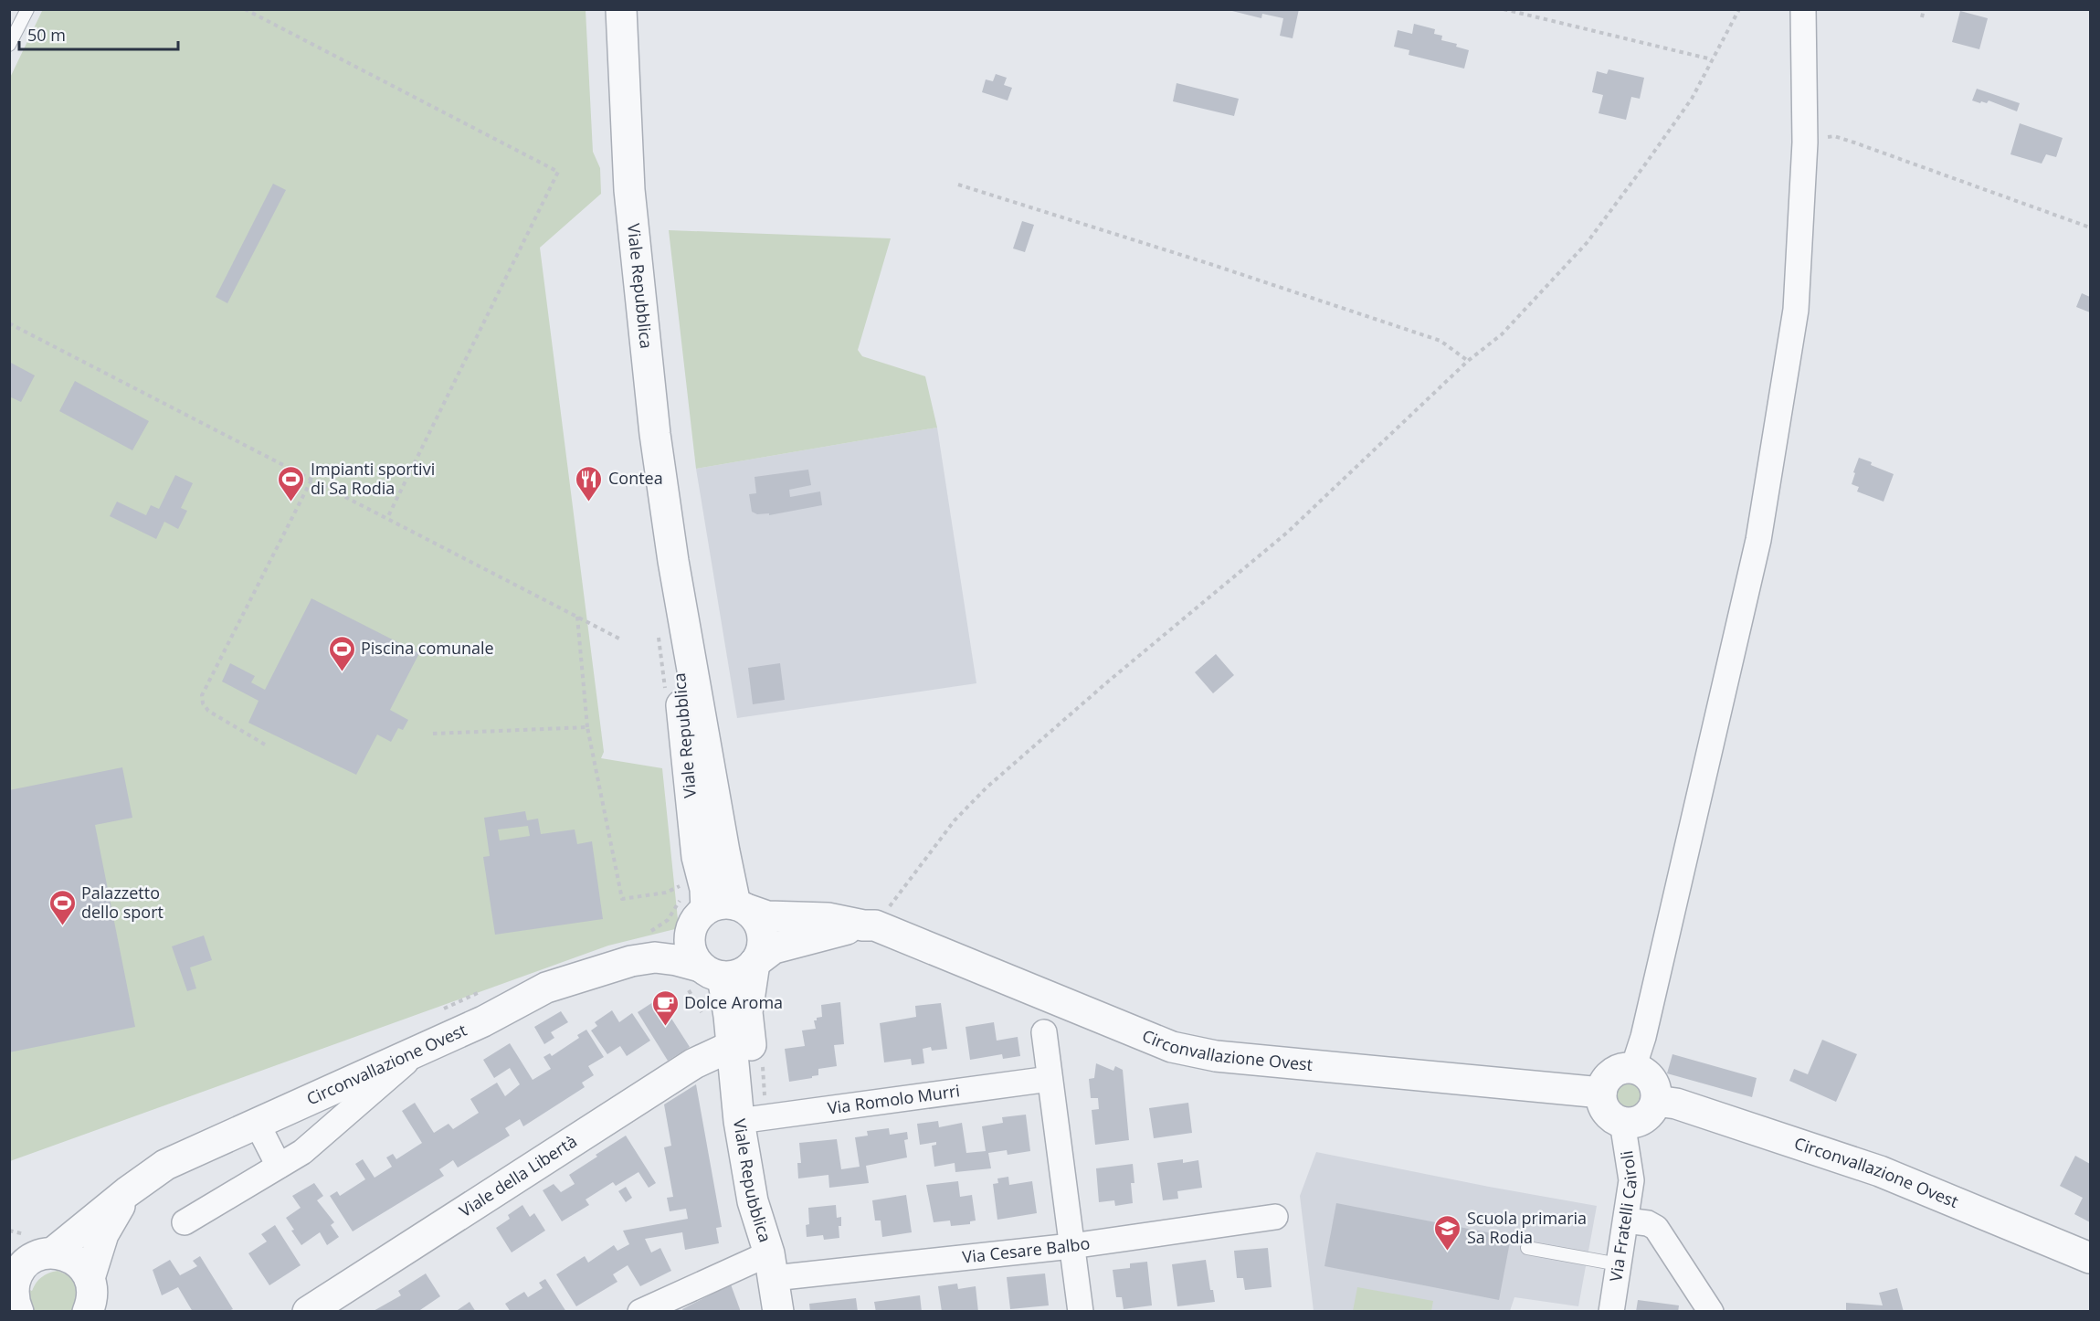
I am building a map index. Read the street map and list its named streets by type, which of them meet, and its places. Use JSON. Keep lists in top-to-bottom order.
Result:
{
  "streets": {
    "street": [
      "Viale Repubblica",
      "Circonvallazione Ovest",
      "Via Romolo Murri",
      "Viale della Libertà",
      "Via Fratelli Cairoli",
      "Via Cesare Balbo"
    ]
  },
  "crossings": [
    ["Viale Repubblica", "Circonvallazione Ovest"],
    ["Viale Repubblica", "Via Romolo Murri"],
    ["Viale Repubblica", "Viale della Libertà"],
    ["Viale Repubblica", "Via Cesare Balbo"],
    ["Circonvallazione Ovest", "Via Fratelli Cairoli"]
  ],
  "places": {
    "sports": ["Impianti sportivi di Sa Rodia", "Piscina comunale", "Palazzetto dello sport"],
    "restaurant": ["Contea"],
    "cafe": ["Dolce Aroma"],
    "school or university": ["Scuola primaria Sa Rodia"]
  },
  "scale_bar": "50 m"
}
